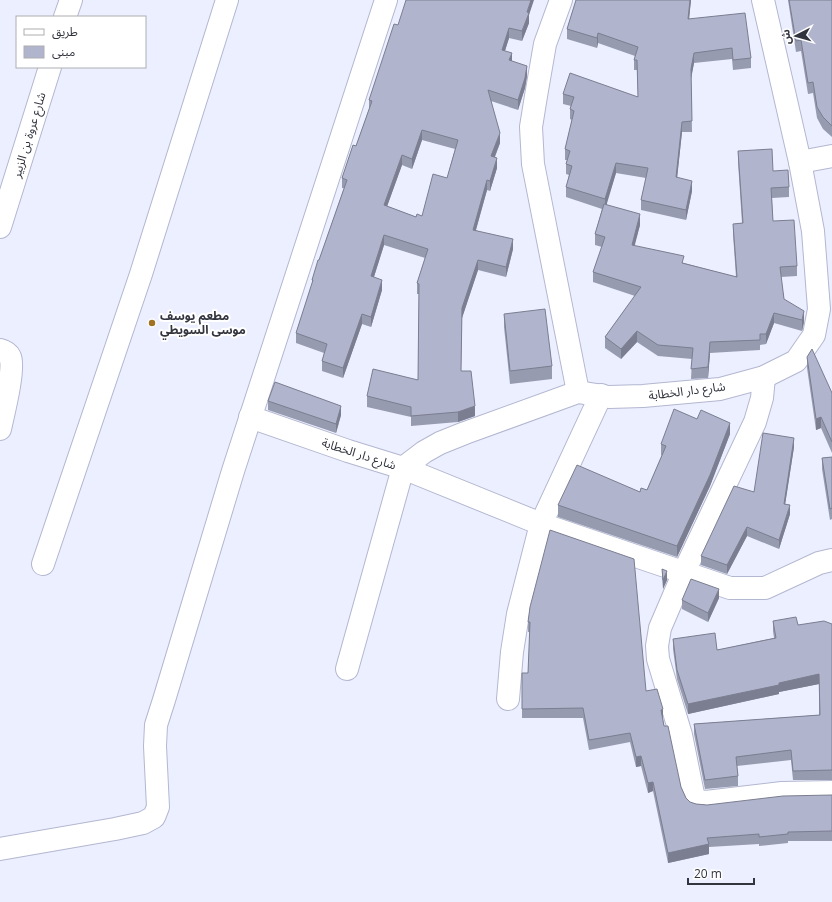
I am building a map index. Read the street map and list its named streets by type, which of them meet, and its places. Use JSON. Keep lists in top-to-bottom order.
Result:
{
  "streets": {
    "street": ["شارع عروة بن الزبير", "شارع دار الخطابة"]
  },
  "places": ["مطعم يوسف موسى السويطي"],
  "legend": ["طريق", "مبنى"],
  "scale_bar": "20 m",
  "north": "left"
}
